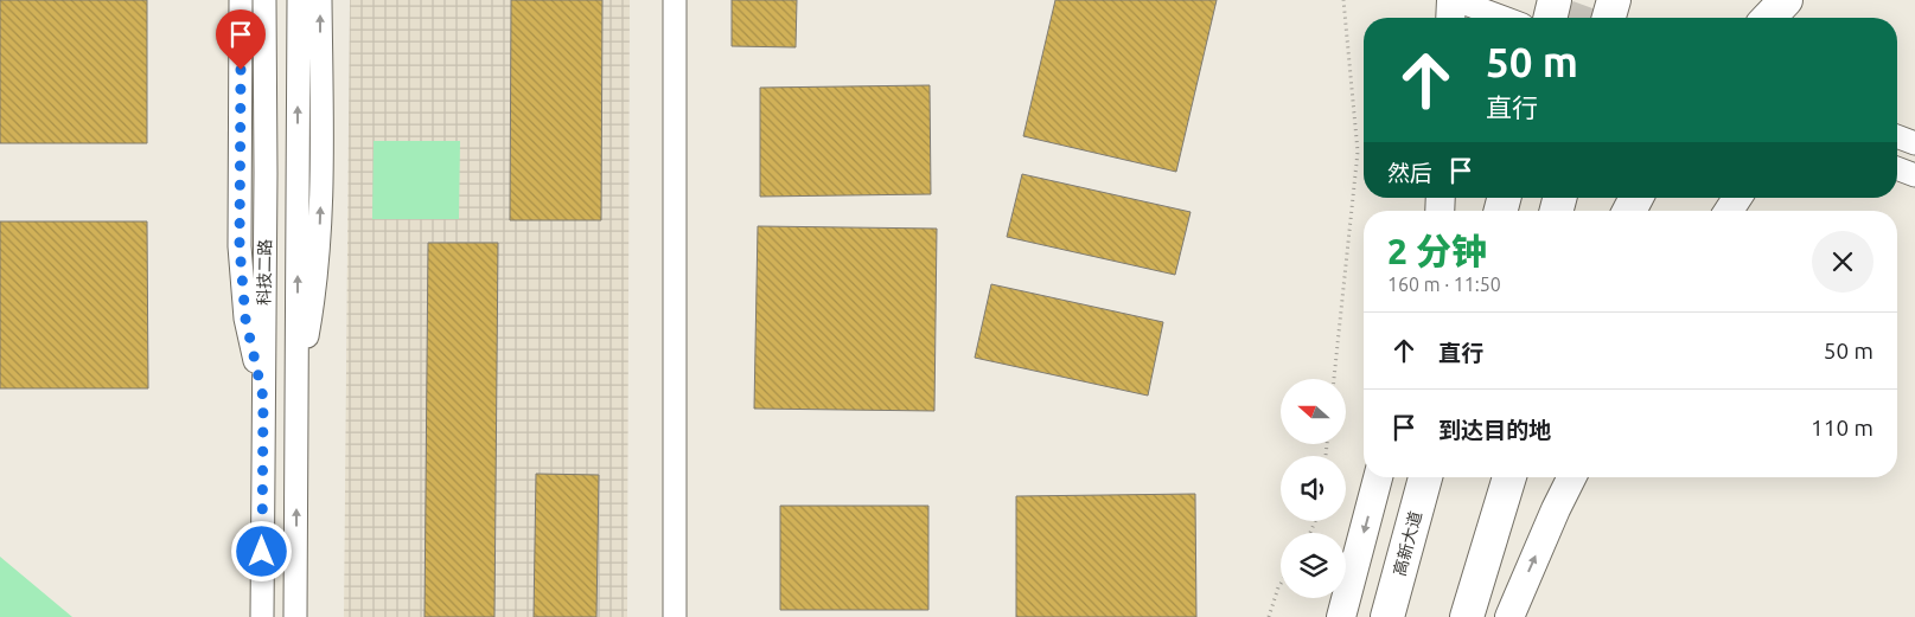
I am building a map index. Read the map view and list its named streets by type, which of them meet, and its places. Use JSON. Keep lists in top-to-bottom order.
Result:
{
  "streets": {
    "highway": ["高新大道"],
    "street": ["科技二路"]
  },
  "north": "left",
  "page": {
    "turn": ["50 m", "直行"],
    "then": "然后",
    "heading": ["2 分钟", "160 m · 11:50"],
    "list": [
      {
        "name": "直行",
        "value": "50 m"
      },
      {
        "name": "到达目的地",
        "value": "110 m"
      }
    ]
  }
}
